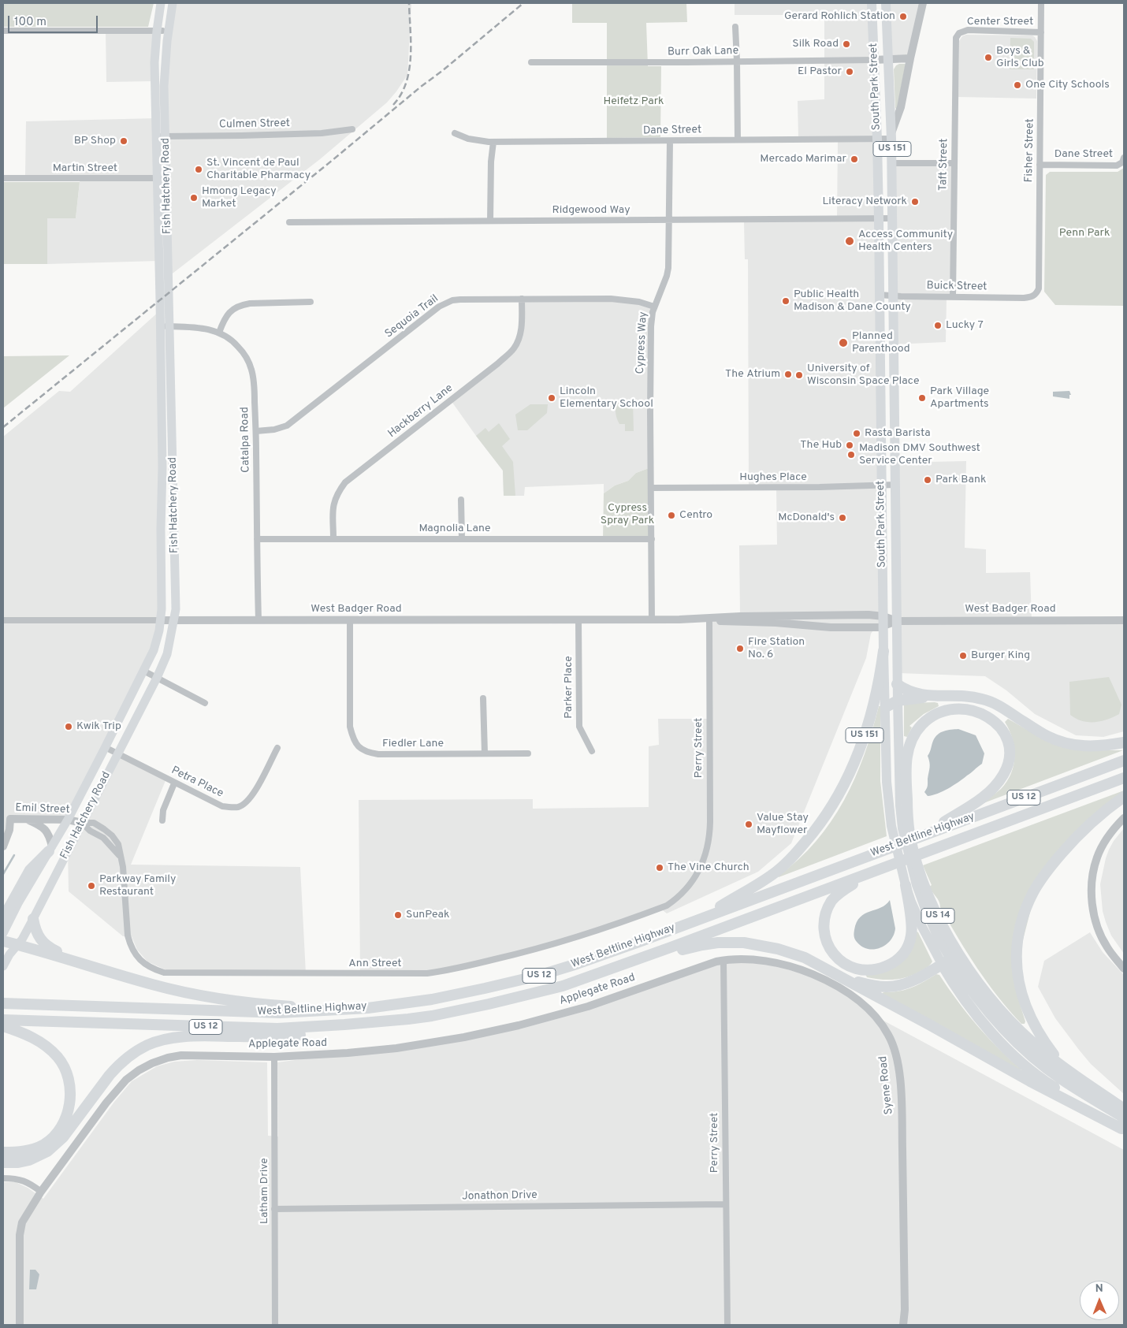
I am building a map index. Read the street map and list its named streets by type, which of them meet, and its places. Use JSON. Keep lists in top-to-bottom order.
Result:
{
  "streets": {
    "highway": [
      "US 151",
      "US 12",
      "West Beltline Highway",
      "US 14"
    ],
    "main road": ["South Park Street", "Fish Hatchery Road"],
    "street": [
      "Center Street",
      "Burr Oak Lane",
      "Culmen Street",
      "Dane Street",
      "Fisher Street",
      "Taft Street",
      "Martin Street",
      "Ridgewood Way",
      "Buick Street",
      "Sequoia Trail",
      "Cypress Way",
      "Hackberry Lane",
      "Catalpa Road",
      "Hughes Place",
      "Magnolia Lane",
      "West Badger Road",
      "Parker Place",
      "Fiedler Lane",
      "Perry Street",
      "Petra Place",
      "Emil Street",
      "Ann Street",
      "Applegate Road",
      "Syene Road",
      "Latham Drive",
      "Jonathon Drive"
    ]
  },
  "crossings": [
    ["Center Street", "Fisher Street"],
    ["Center Street", "Taft Street"],
    ["Burr Oak Lane", "South Park Street"],
    ["South Park Street", "Dane Street"],
    ["South Park Street", "US 151"],
    ["South Park Street", "Ridgewood Way"],
    ["South Park Street", "Buick Street"],
    ["South Park Street", "Hughes Place"],
    ["South Park Street", "West Badger Road"],
    ["South Park Street", "US 14"],
    ["Culmen Street", "Fish Hatchery Road"],
    ["Dane Street", "Fisher Street"],
    ["Dane Street", "Cypress Way"],
    ["US 151", "West Beltline Highway"],
    ["Fisher Street", "Buick Street"],
    ["Taft Street", "Buick Street"],
    ["Martin Street", "Fish Hatchery Road"],
    ["Fish Hatchery Road", "Catalpa Road"],
    ["Fish Hatchery Road", "West Badger Road"],
    ["Fish Hatchery Road", "Petra Place"],
    ["Fish Hatchery Road", "Emil Street"],
    ["Fish Hatchery Road", "Ann Street"],
    ["Ridgewood Way", "Cypress Way"],
    ["Sequoia Trail", "Cypress Way"],
    ["Sequoia Trail", "Hackberry Lane"],
    ["Sequoia Trail", "Catalpa Road"],
    ["Cypress Way", "Hughes Place"],
    ["Cypress Way", "Magnolia Lane"],
    ["Cypress Way", "West Badger Road"],
    ["Hackberry Lane", "Magnolia Lane"],
    ["Catalpa Road", "Magnolia Lane"],
    ["Catalpa Road", "West Badger Road"],
    ["West Badger Road", "Parker Place"],
    ["West Badger Road", "Fiedler Lane"],
    ["West Badger Road", "Perry Street"],
    ["Perry Street", "Ann Street"],
    ["Perry Street", "Applegate Road"],
    ["Perry Street", "Syene Road"],
    ["Perry Street", "Jonathon Drive"],
    ["Emil Street", "Ann Street"],
    ["West Beltline Highway", "US 14"],
    ["Applegate Road", "Syene Road"],
    ["Applegate Road", "Latham Drive"],
    ["Latham Drive", "Jonathon Drive"]
  ],
  "parks": ["Heifetz Park", "Penn Park", "Cypress Spray Park"],
  "places": [
    "Gerard Rohlich Station",
    "Silk Road",
    "Boys & Girls Club",
    "El Pastor",
    "One City Schools",
    "BP Shop",
    "Mercado Marimar",
    "St. Vincent de Paul Charitable Pharmacy",
    "Hmong Legacy Market",
    "Literacy Network",
    "Access Community Health Centers",
    "Public Health Madison & Dane County",
    "Lucky 7",
    "Planned Parenthood",
    "The Atrium",
    "University of Wisconsin Space Place",
    "Lincoln Elementary School",
    "Park Village Apartments",
    "Rasta Barista",
    "The Hub",
    "Madison DMV Southwest Service Center",
    "Park Bank",
    "Centro",
    "McDonald's",
    "Fire Station No. 6",
    "Burger King",
    "Kwik Trip",
    "Value Stay Mayflower",
    "The Vine Church",
    "Parkway Family Restaurant",
    "SunPeak"
  ],
  "scale_bar": "100 m",
  "north": "top"
}
